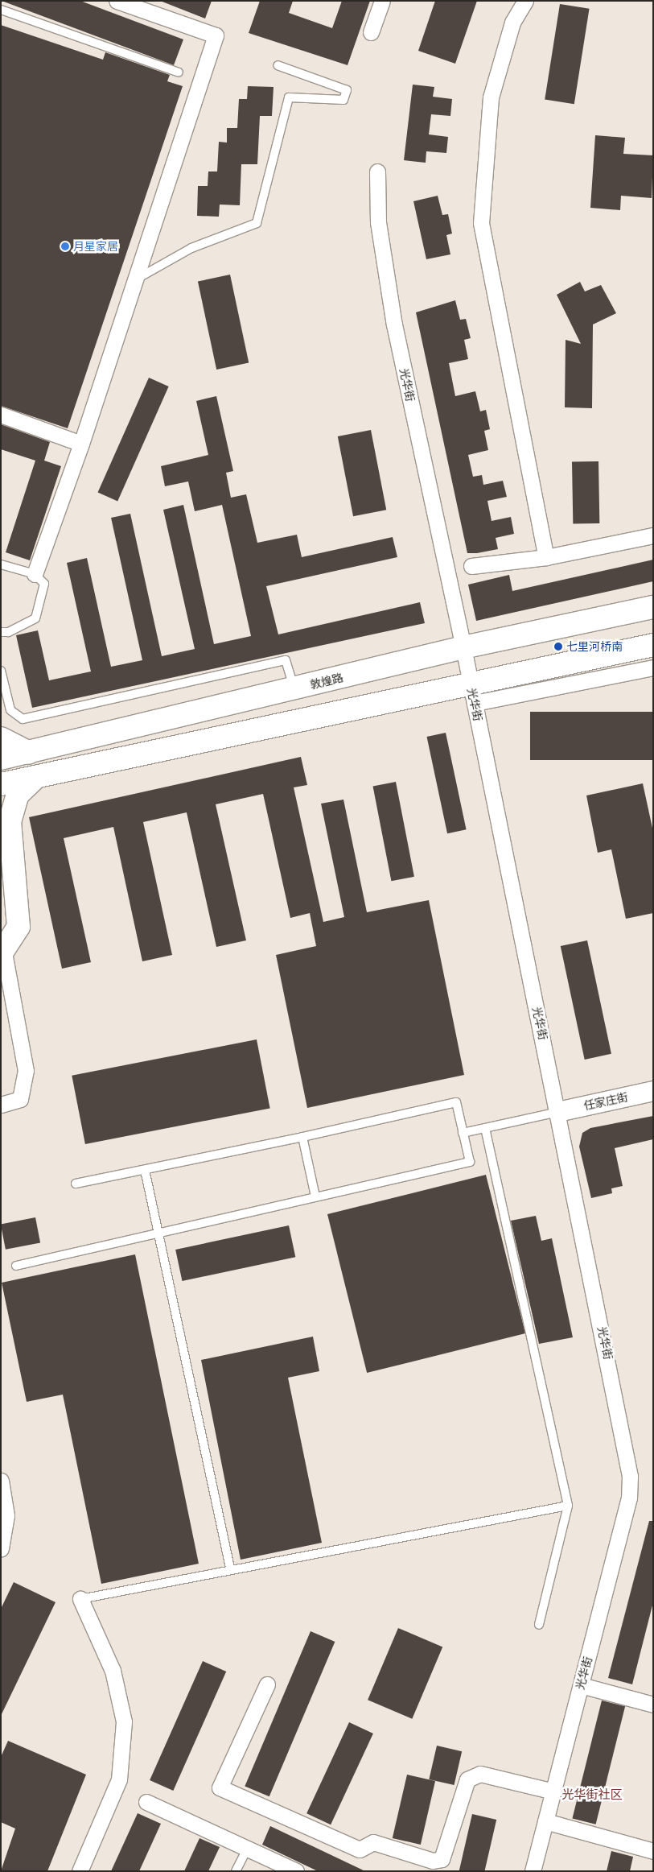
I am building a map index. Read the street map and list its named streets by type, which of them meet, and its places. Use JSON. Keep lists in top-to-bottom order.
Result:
{
  "streets": {
    "main road": ["敦煌路"],
    "street": ["光华街", "任家庄街"]
  },
  "crossings": [
    ["光华街", "敦煌路"],
    ["光华街", "任家庄街"]
  ],
  "districts": ["光华街社区"],
  "places": ["月星家居", "七里河桥南"]
}
